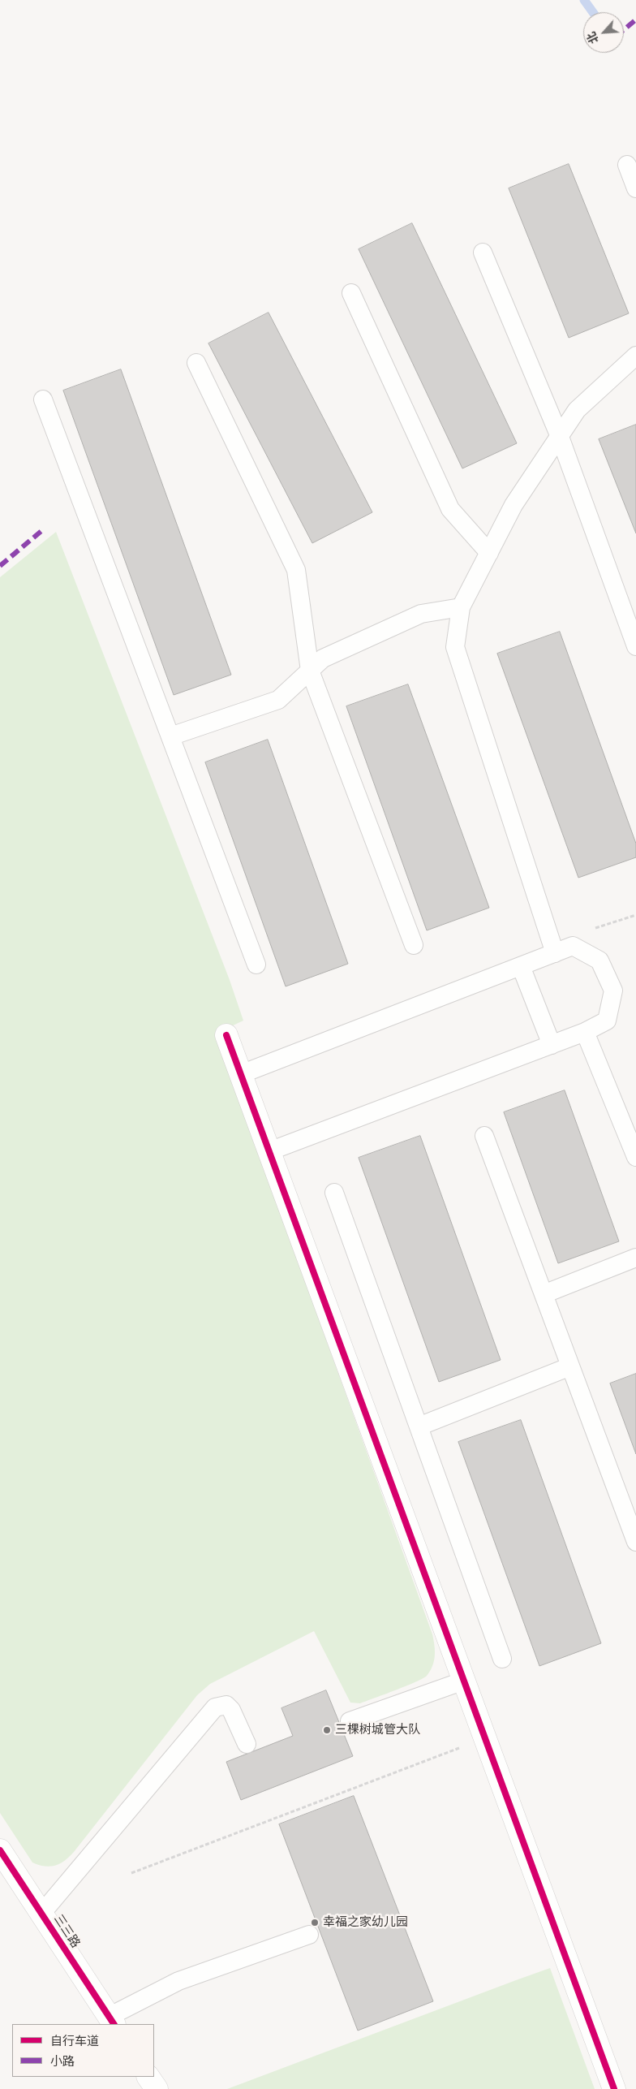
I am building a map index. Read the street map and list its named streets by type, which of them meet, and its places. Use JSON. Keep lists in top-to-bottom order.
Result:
{
  "streets": {
    "street": ["三三路"]
  },
  "places": ["三棵树城管大队", "幸福之家幼儿园"],
  "legend": ["自行车道", "小路"],
  "north": "bottom left"
}
